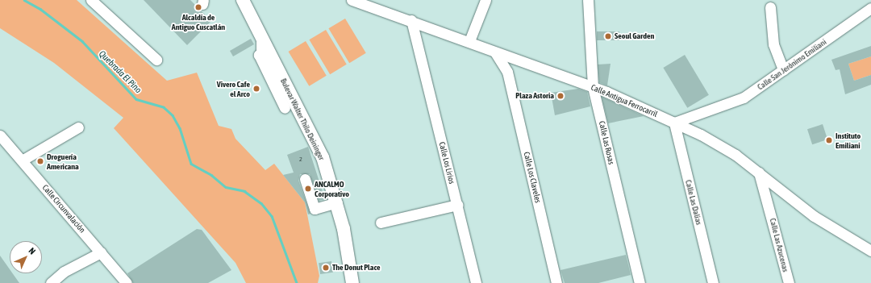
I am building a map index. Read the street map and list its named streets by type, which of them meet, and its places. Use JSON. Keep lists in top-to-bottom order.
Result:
{
  "streets": {
    "main road": ["Bulevar Walter Thilo Deininger"],
    "street": [
      "Calle San Jerónimo Emiliani",
      "Calle Antigua Ferrocarril",
      "Calle Las Rosas",
      "Calle Los Lirios",
      "Calle Los Claveles",
      "Calle Las Dalias",
      "Calle Circunvalación",
      "Calle Las Azucenas"
    ]
  },
  "crossings": [
    ["Calle San Jerónimo Emiliani", "Calle Antigua Ferrocarril"],
    ["Calle San Jerónimo Emiliani", "Calle Las Dalias"],
    ["Calle Antigua Ferrocarril", "Calle Las Rosas"],
    ["Calle Antigua Ferrocarril", "Calle Los Lirios"],
    ["Calle Antigua Ferrocarril", "Calle Los Claveles"],
    ["Calle Antigua Ferrocarril", "Calle Las Dalias"],
    ["Calle Antigua Ferrocarril", "Calle Las Azucenas"]
  ],
  "water": ["Quebrada El Pino"],
  "places": [
    "Alcaldía de Antiguo Cuscatlán",
    "Seoul Garden",
    "Vivero Cafe el Arco",
    "Plaza Astoria",
    "Instituto Emiliani",
    "Droguería Americana",
    "ANCALMO Corporativo",
    "The Donut Place"
  ],
  "house_numbers": ["2"],
  "north": "top right"
}
